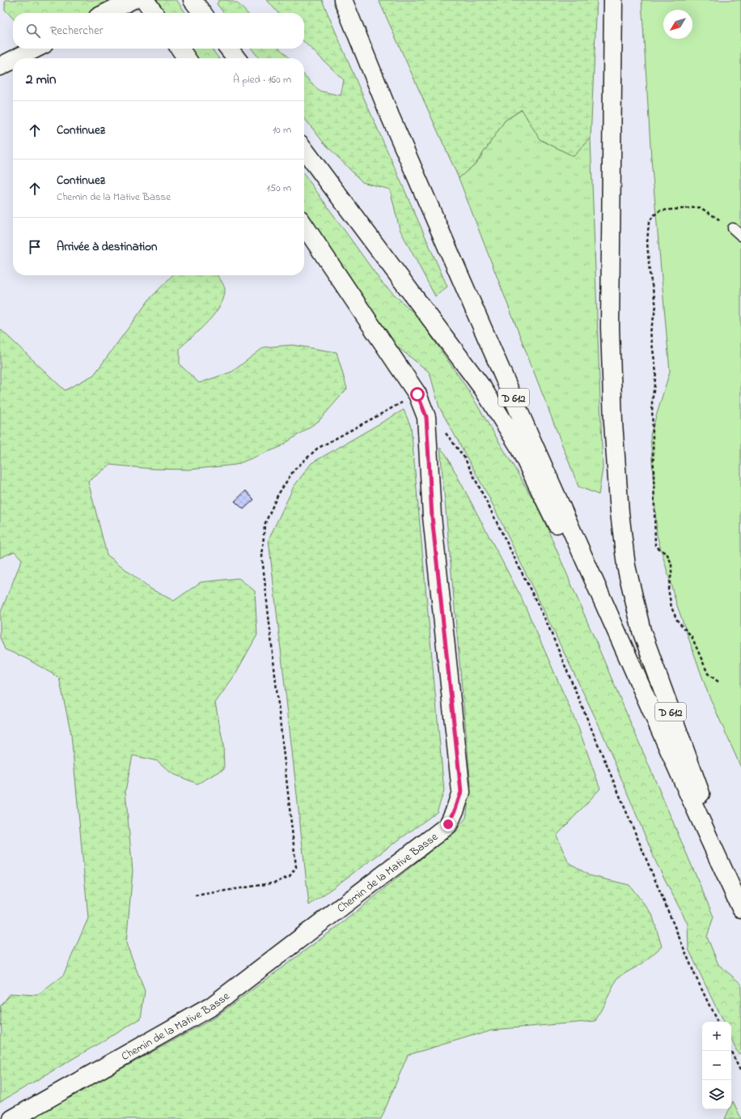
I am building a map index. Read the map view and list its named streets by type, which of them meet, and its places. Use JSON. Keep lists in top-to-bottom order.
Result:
{
  "streets": {
    "main road": ["D 612", "Chemin de la Mative Basse"]
  },
  "north": "bottom left",
  "page": {
    "search": "Rechercher",
    "heading": ["2 min", "À pied · 160 m"],
    "list": [
      ["Continuez", "10 m"],
      ["Continuez", "Chemin de la Mative Basse", "150 m"],
      "Arrivée à destination"
    ],
    "map_buttons": ["+", "−"]
  }
}
